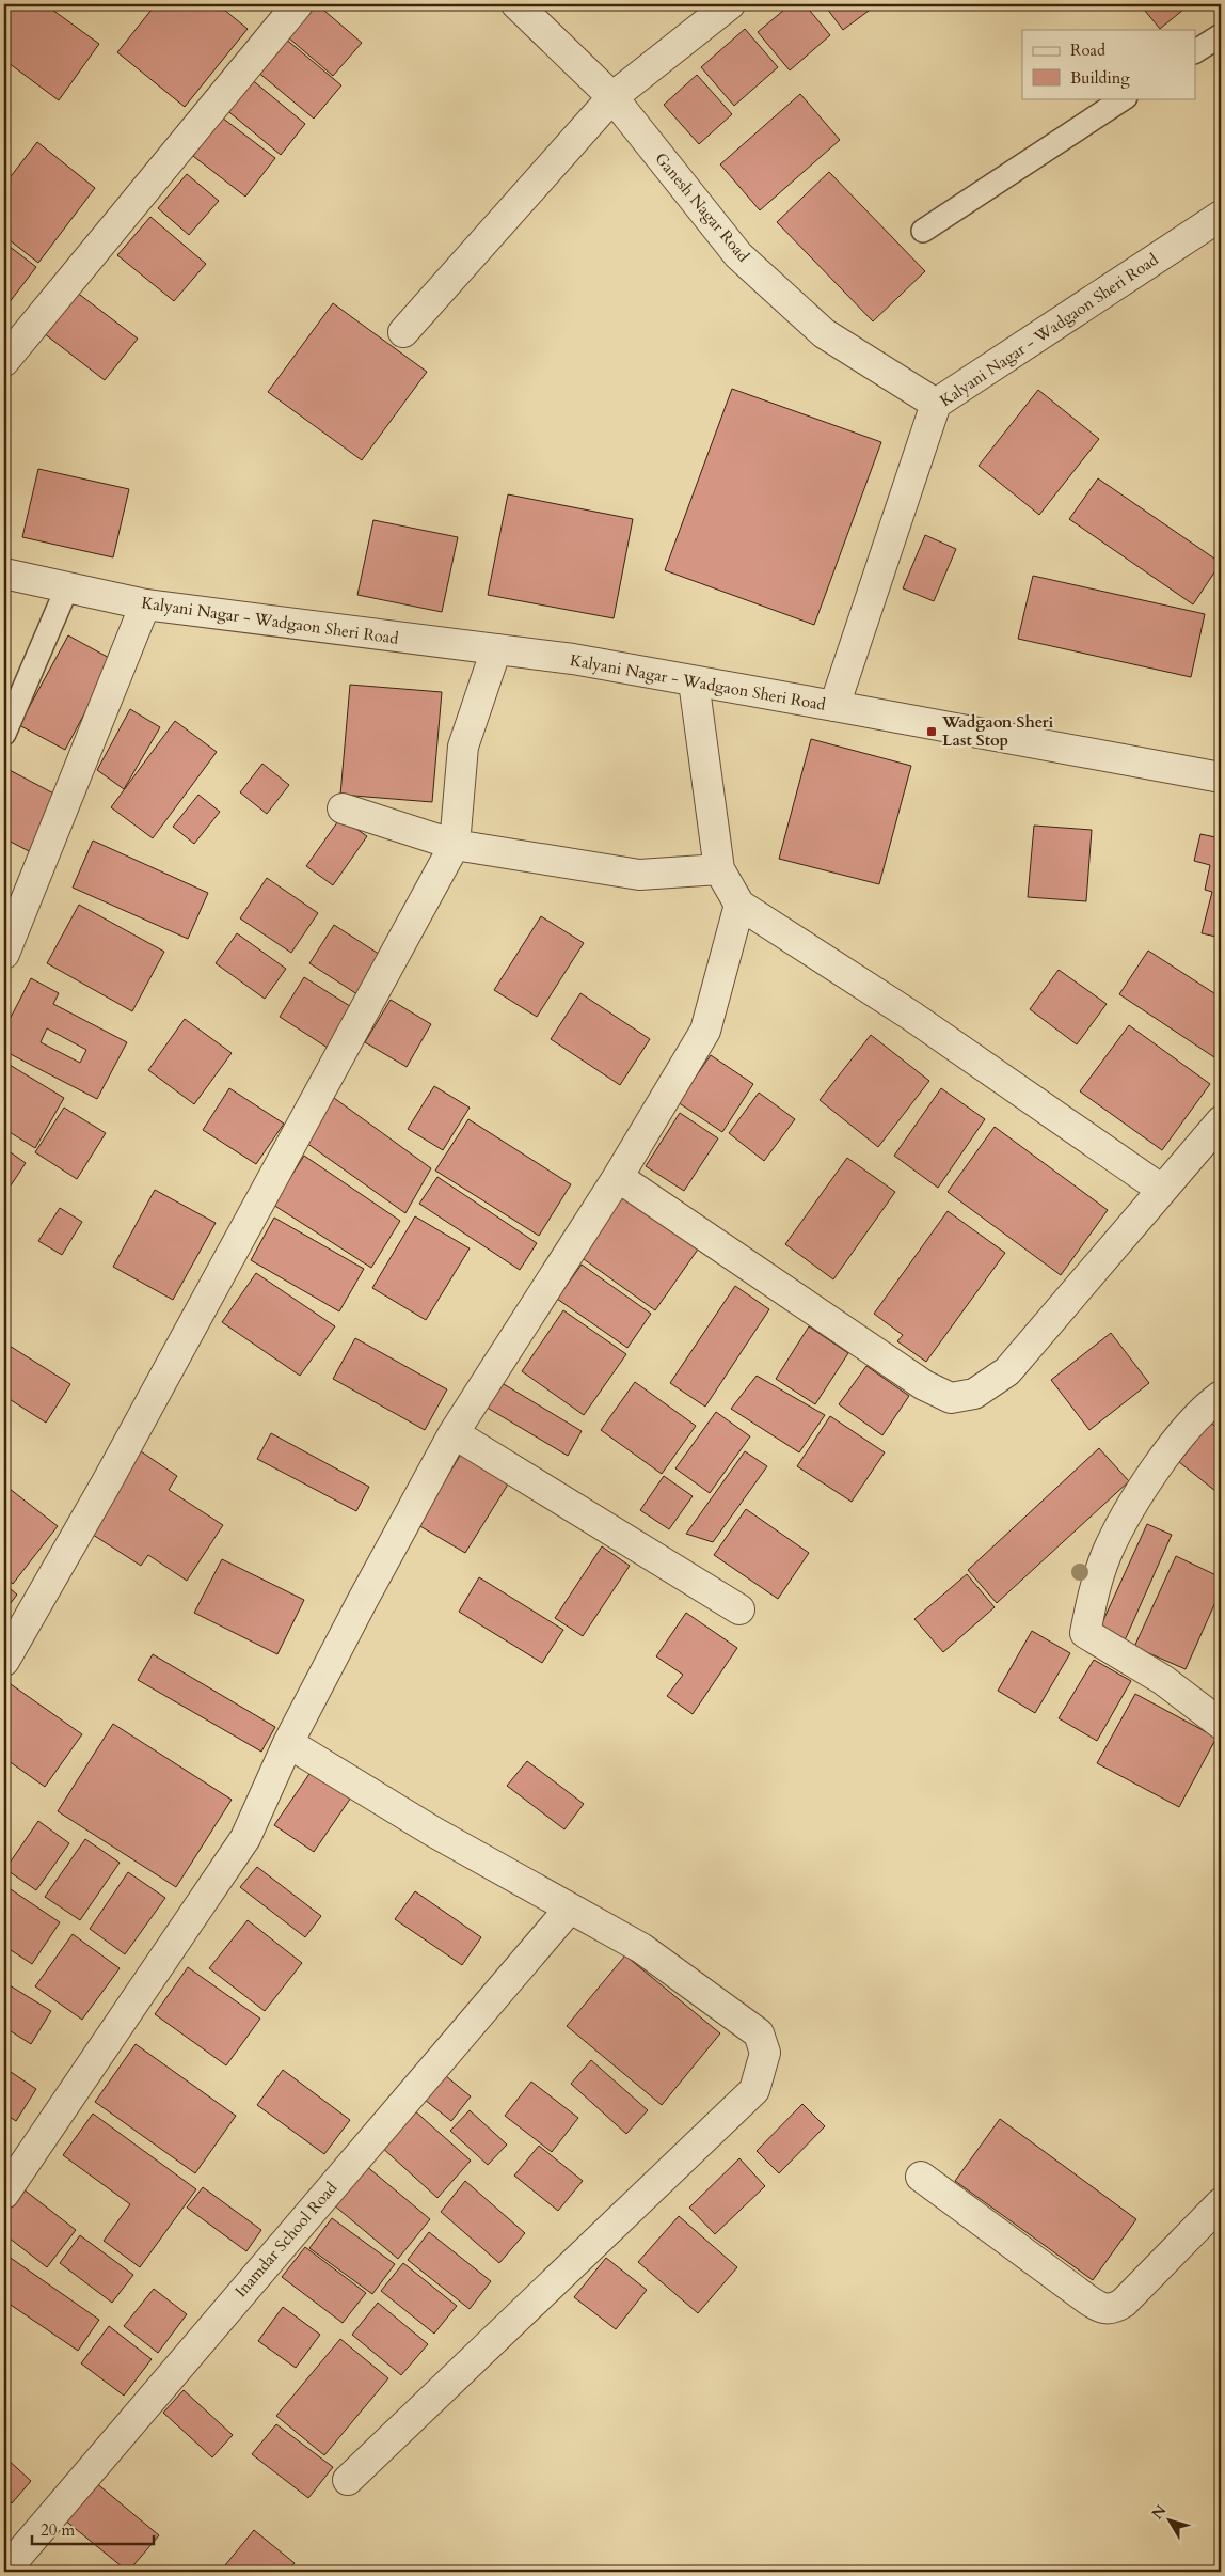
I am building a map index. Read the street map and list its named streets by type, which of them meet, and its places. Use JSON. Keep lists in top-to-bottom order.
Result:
{
  "streets": {
    "street": ["Ganesh Nagar Road", "Kalyani Nagar - Wadgaon Sheri Road", "Inamdar School Road"]
  },
  "crossings": [
    ["Ganesh Nagar Road", "Kalyani Nagar - Wadgaon Sheri Road"]
  ],
  "places": {
    "transit": ["Wadgaon Sheri Last Stop"]
  },
  "legend": ["Road", "Building"],
  "scale_bar": "20 m",
  "north": "top left"
}
